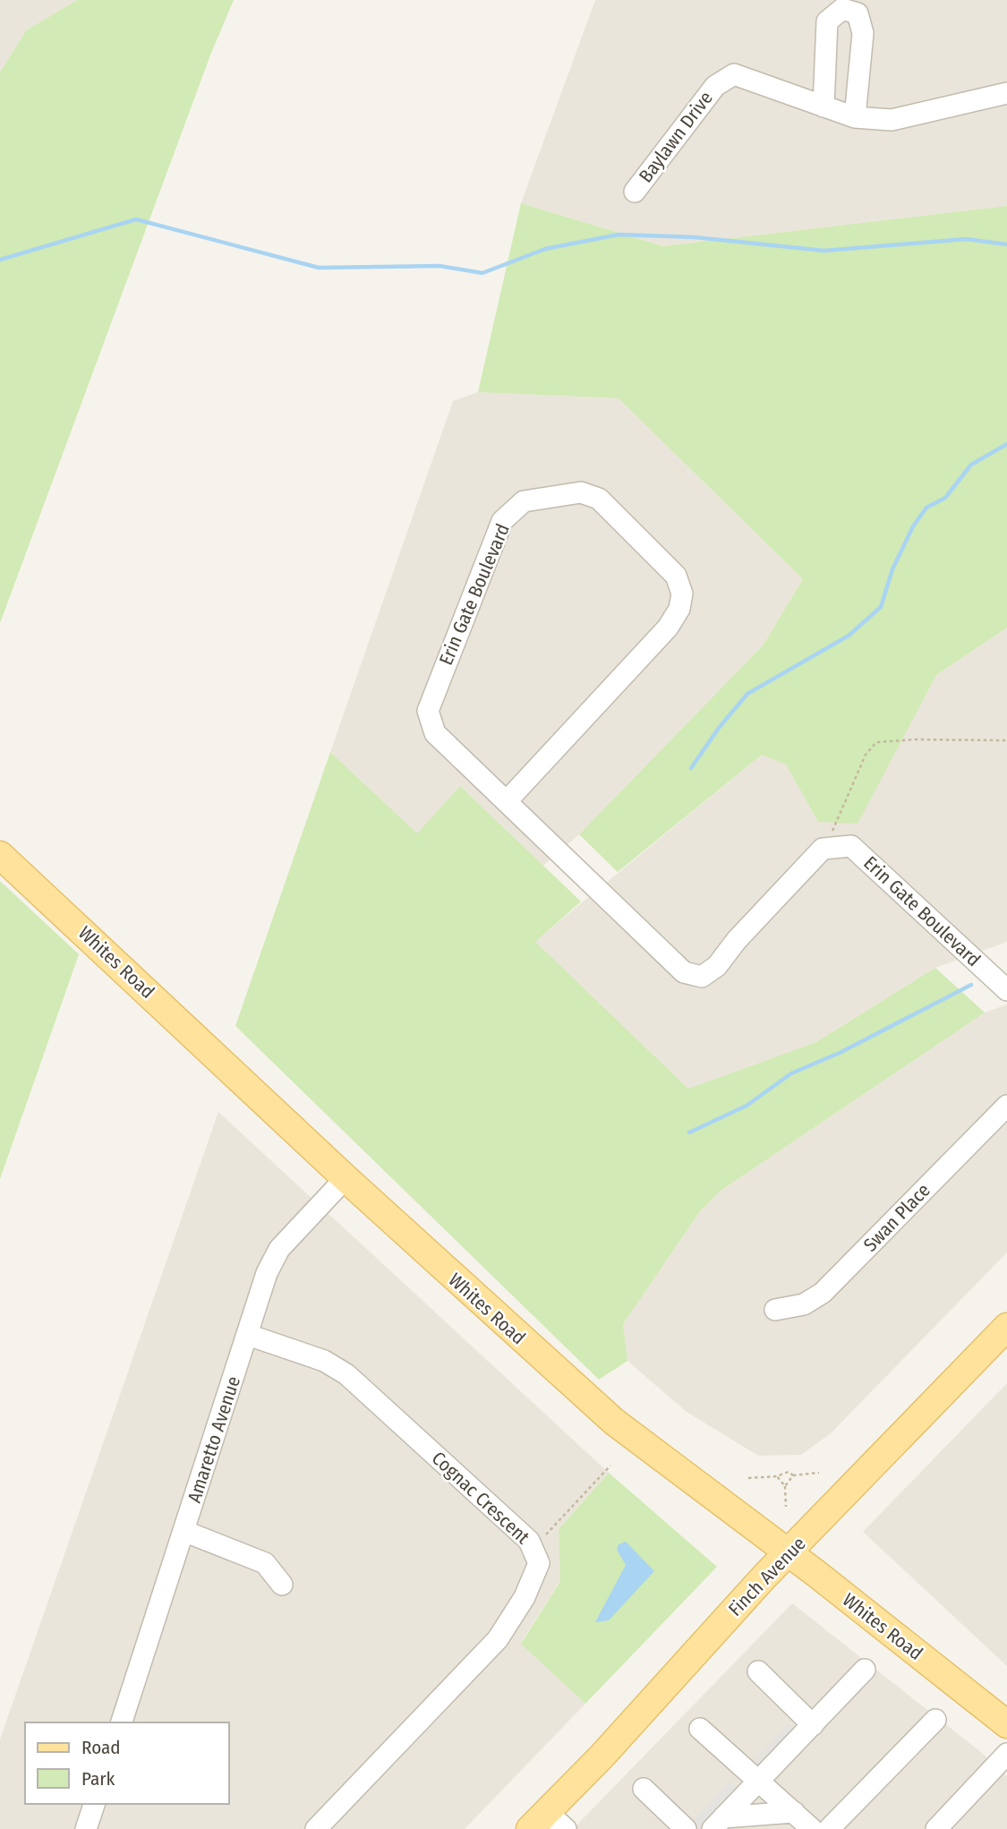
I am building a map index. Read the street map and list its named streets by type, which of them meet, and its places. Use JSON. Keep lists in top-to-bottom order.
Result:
{
  "streets": {
    "main road": ["Whites Road", "Finch Avenue"],
    "street": [
      "Baylawn Drive",
      "Erin Gate Boulevard",
      "Swan Place",
      "Amaretto Avenue",
      "Cognac Crescent"
    ]
  },
  "crossings": [
    ["Whites Road", "Amaretto Avenue"],
    ["Whites Road", "Finch Avenue"],
    ["Amaretto Avenue", "Cognac Crescent"]
  ],
  "legend": ["Road", "Park"]
}
